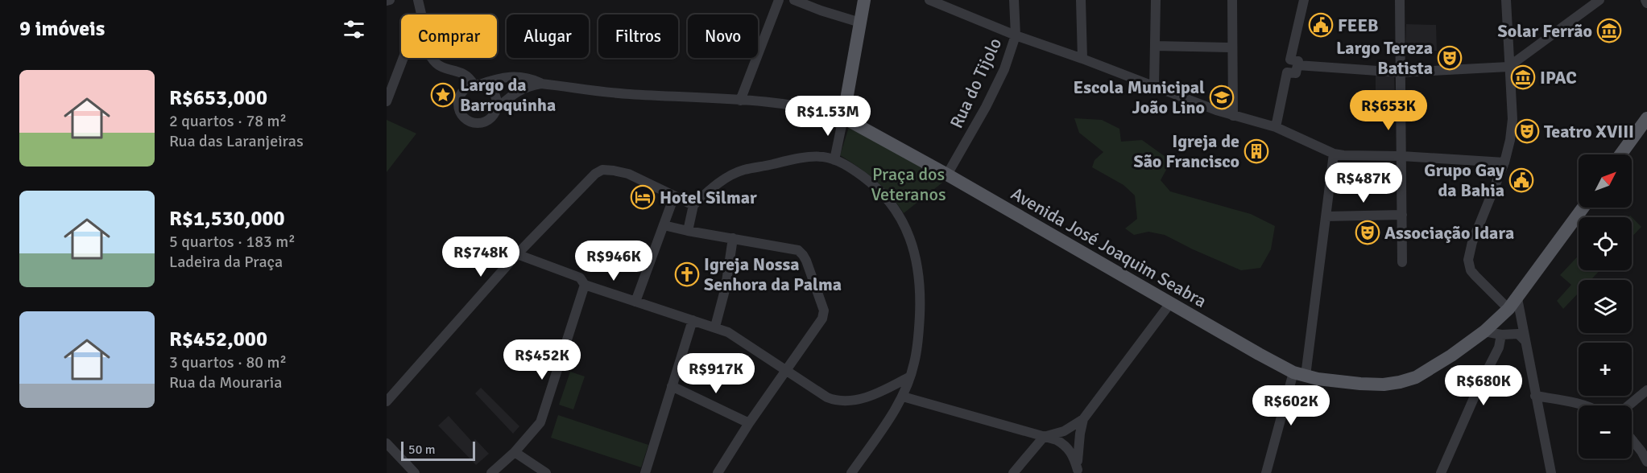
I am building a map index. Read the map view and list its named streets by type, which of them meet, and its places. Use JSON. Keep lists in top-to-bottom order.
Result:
{
  "streets": {
    "main road": ["Avenida José Joaquim Seabra"],
    "street": ["Rua do Tijolo"]
  },
  "crossings": [
    ["Rua do Tijolo", "Avenida José Joaquim Seabra"]
  ],
  "parks": ["Praça dos Veteranos"],
  "places": {
    "public building": ["FEEB", "Grupo Gay da Bahia"],
    "museum": ["Solar Ferrão", "IPAC"],
    "theatre": ["Largo Tereza Batista", "Teatro XVIII", "Associação Idara"],
    "place": ["Largo da Barroquinha"],
    "school or university": ["Escola Municipal João Lino"],
    "building": ["Igreja de São Francisco"],
    "hotel": ["Hotel Silmar"],
    "church": ["Igreja Nossa Senhora da Palma"]
  },
  "scale_bar": "50 m",
  "north": "top right",
  "page": {
    "heading": "9 imóveis",
    "chip": [
      "Comprar",
      "Alugar",
      "Filtros",
      "Novo"
    ],
    "list": [
      {
        "name": "R$653,000",
        "note": "2 quartos · 78 m² · Rua das Laranjeiras"
      },
      {
        "name": "R$1,530,000",
        "note": "5 quartos · 183 m² · Ladeira da Praça"
      },
      {
        "name": "R$452,000",
        "note": "3 quartos · 80 m² · Rua da Mouraria"
      }
    ],
    "price": [
      "R$653K",
      "R$1.53M",
      "R$487K",
      "R$748K",
      "R$946K",
      "R$452K",
      "R$917K",
      "R$680K",
      "R$602K"
    ],
    "map_buttons": ["+", "−"],
    "scale": "50 m"
  }
}
